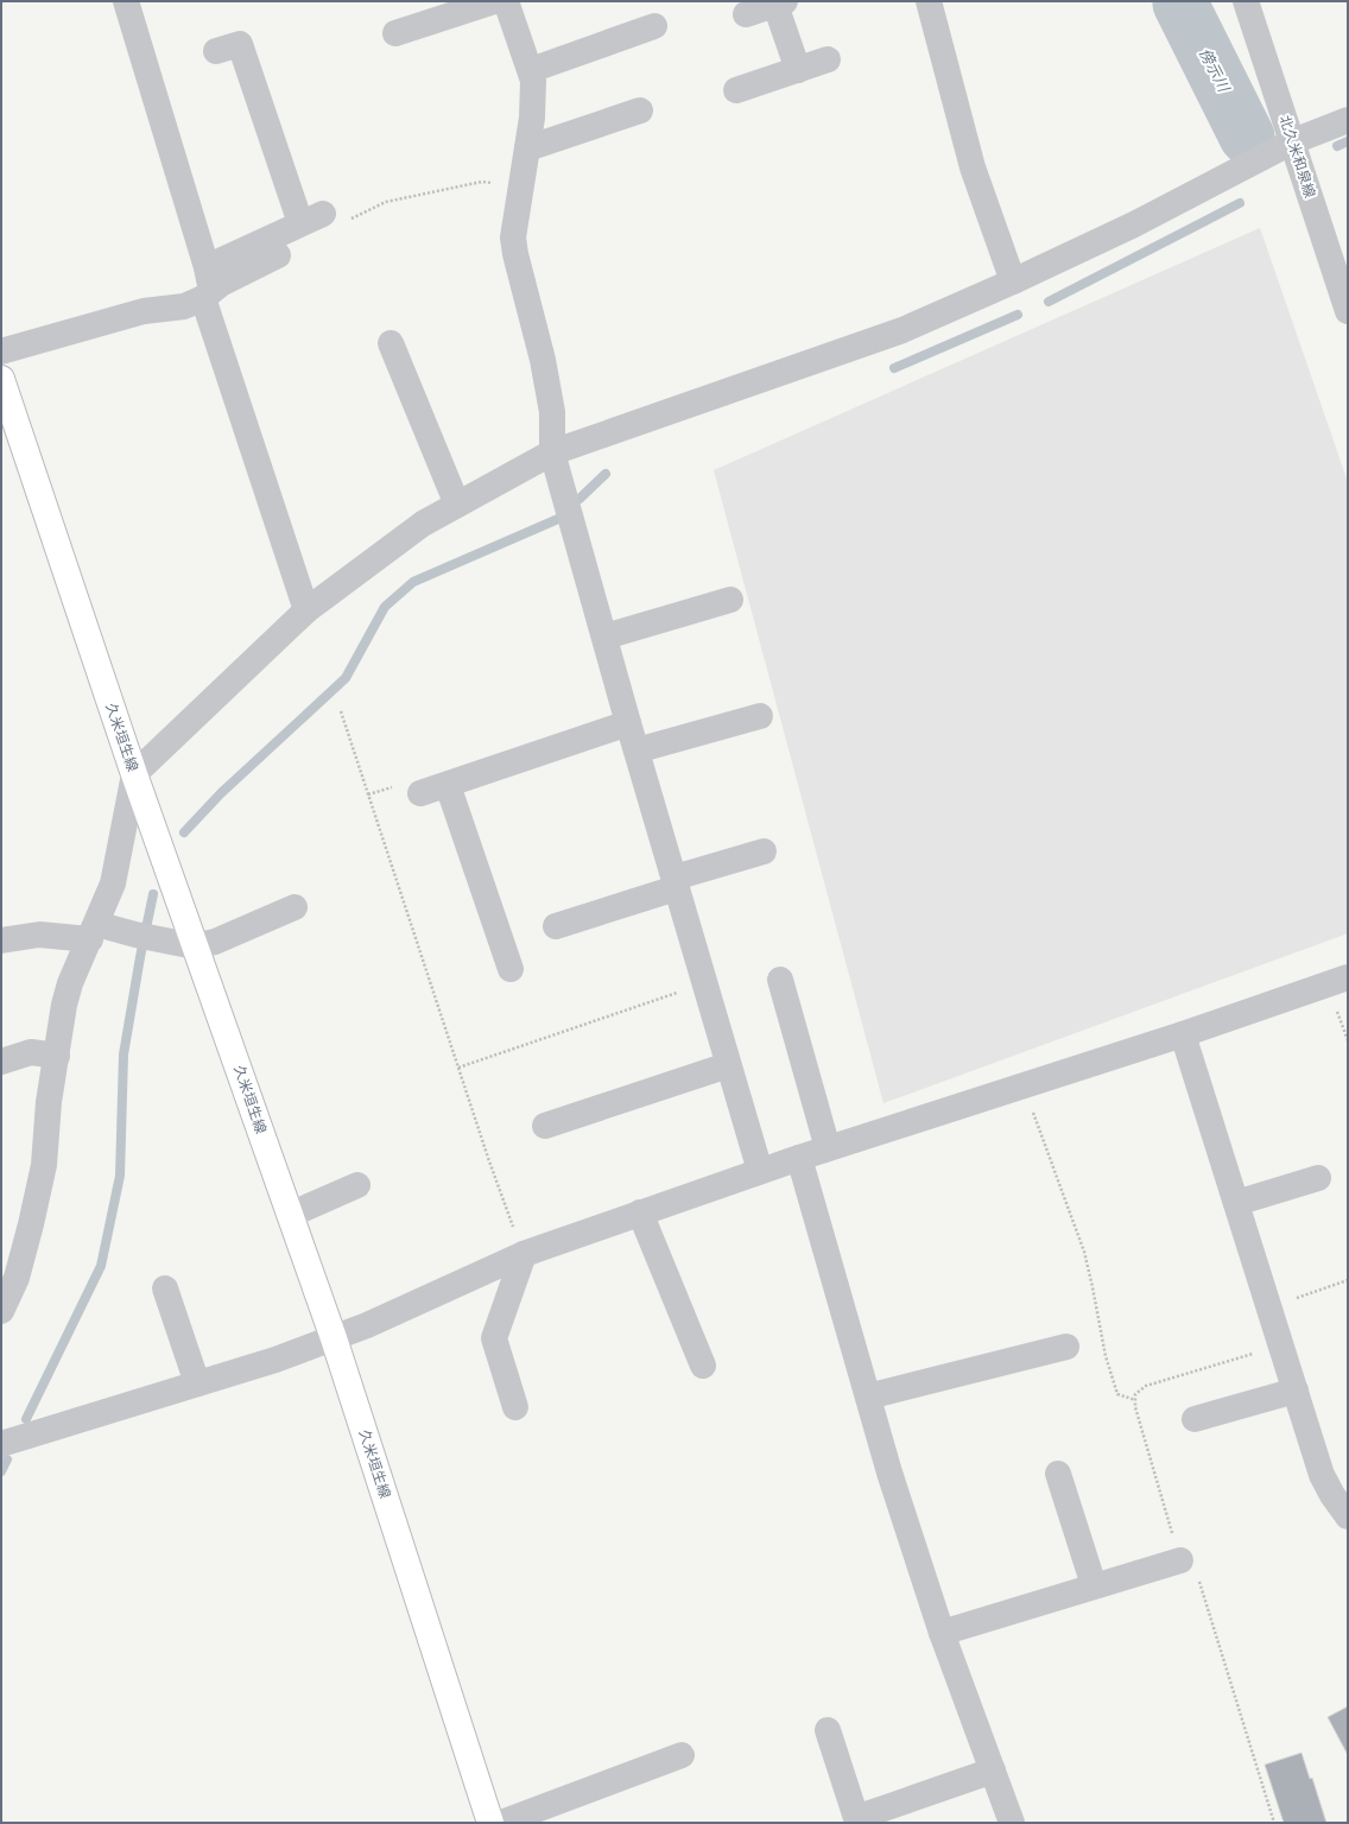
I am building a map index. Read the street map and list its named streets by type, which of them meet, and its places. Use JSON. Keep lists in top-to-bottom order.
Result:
{
  "streets": {
    "main road": ["久米垣生線"],
    "street": ["北久米和泉線"]
  },
  "water": ["傍示川"]
}
